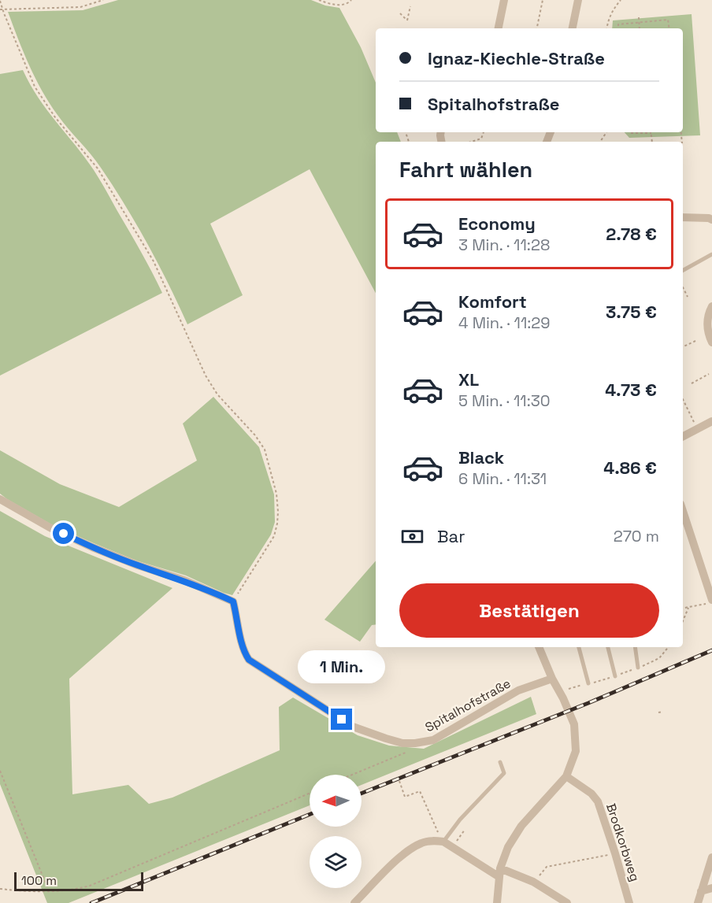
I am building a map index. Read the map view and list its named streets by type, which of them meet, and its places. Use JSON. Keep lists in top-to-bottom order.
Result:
{
  "streets": {
    "street": ["Spitalhofstraße", "Brodkorbweg"]
  },
  "scale_bar": "100 m",
  "north": "left",
  "page": {
    "banner": ["Ignaz-Kiechle-Straße", "Spitalhofstraße"],
    "heading": "Fahrt wählen",
    "list": [
      {
        "name": "Economy",
        "note": "3 Min. · 11:28",
        "value": "2.78 €"
      },
      {
        "name": "Komfort",
        "note": "4 Min. · 11:29",
        "value": "3.75 €"
      },
      {
        "name": "XL",
        "note": "5 Min. · 11:30",
        "value": "4.73 €"
      },
      {
        "name": "Black",
        "note": "6 Min. · 11:31",
        "value": "4.86 €"
      }
    ],
    "pay": ["Bar", "270 m"],
    "buttons": "Bestätigen",
    "bubble": "1 Min.",
    "scale": "100 m"
  }
}
